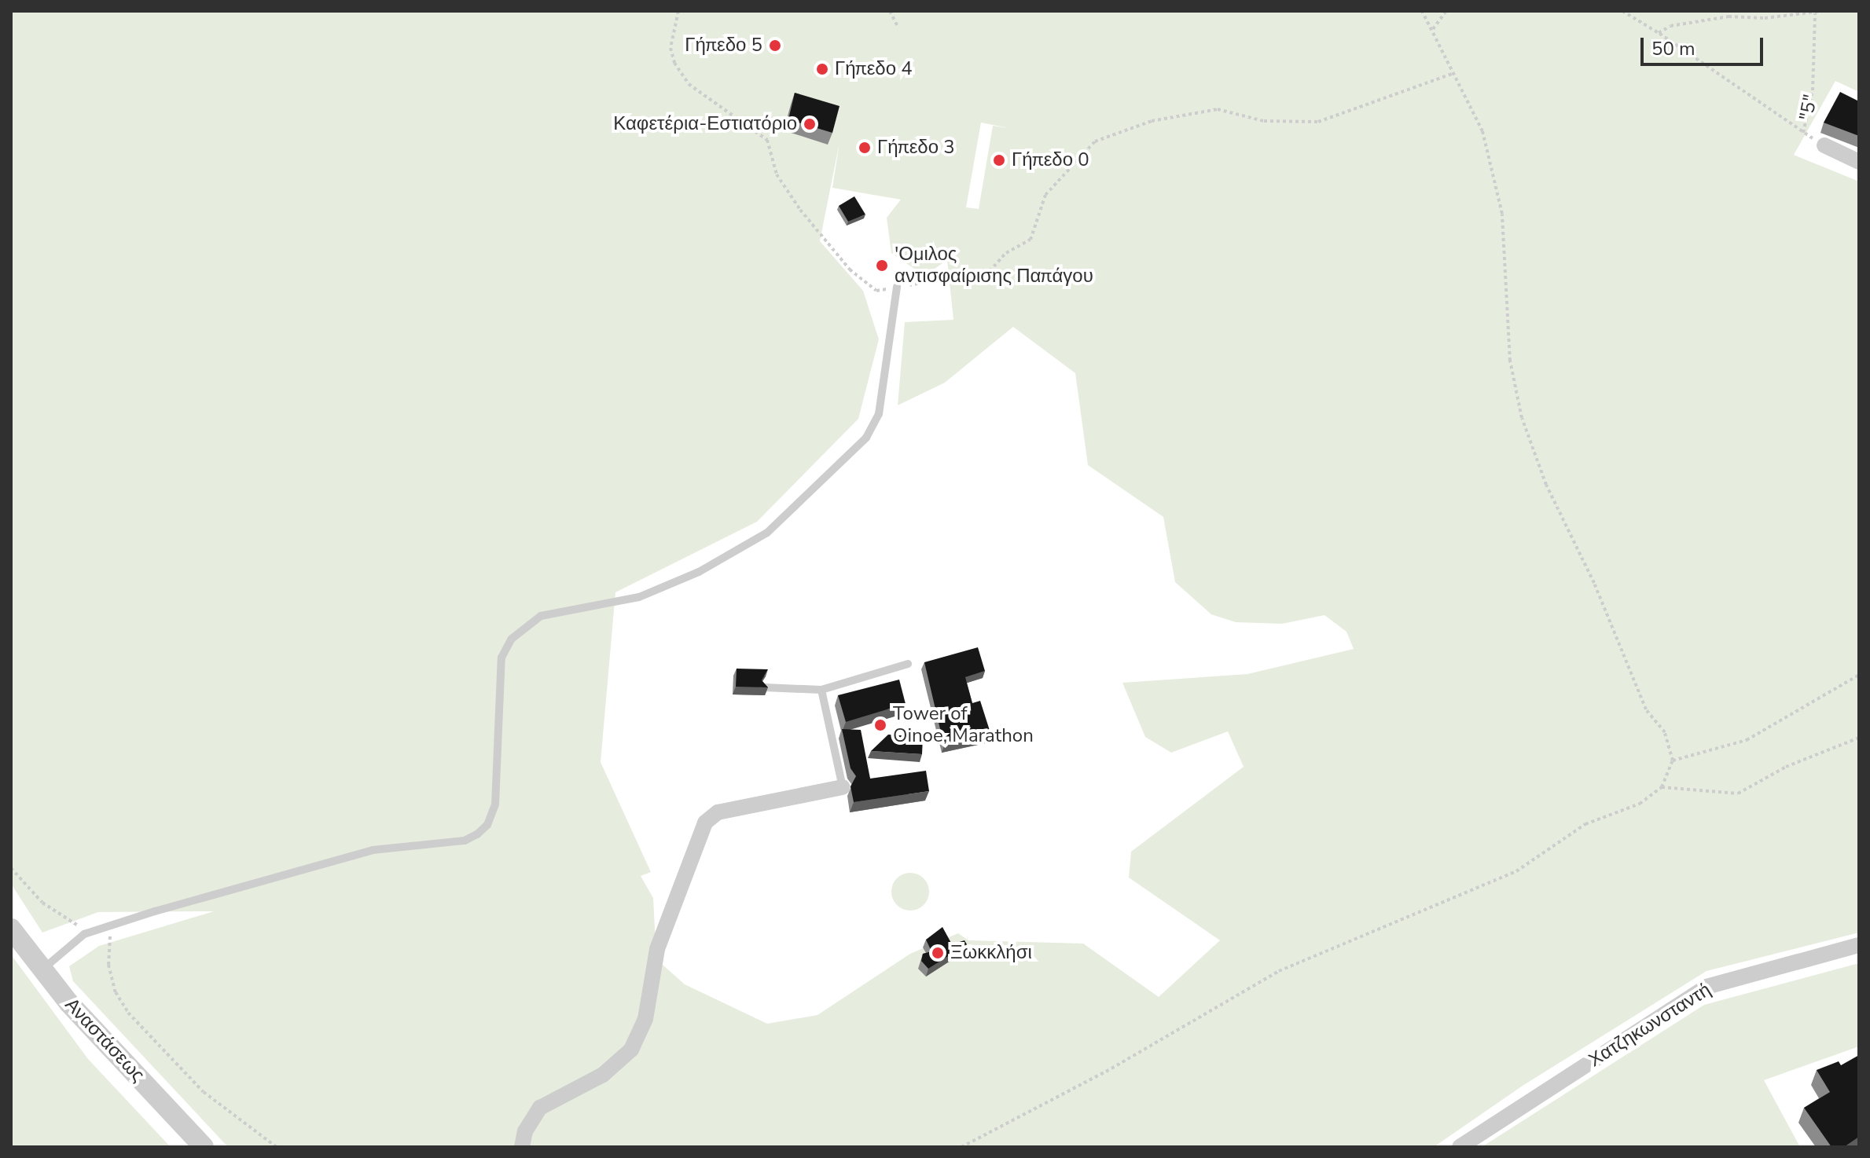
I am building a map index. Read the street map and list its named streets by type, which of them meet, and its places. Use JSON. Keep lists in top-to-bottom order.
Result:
{
  "streets": {
    "street": ["Χατζηκωνσταντή", "Αναστάσεως"],
    "path": ["\"5\""]
  },
  "places": [
    "Γήπεδο 5",
    "Γήπεδο 4",
    "Καφετέρια-Εστιατόριο",
    "Γήπεδο 3",
    "Γήπεδο 0",
    "'Ομιλος αντισφαίρισης Παπάγου",
    "Tower of Oinoe, Marathon",
    "Ξωκκλήσι"
  ],
  "scale_bar": "50 m"
}
